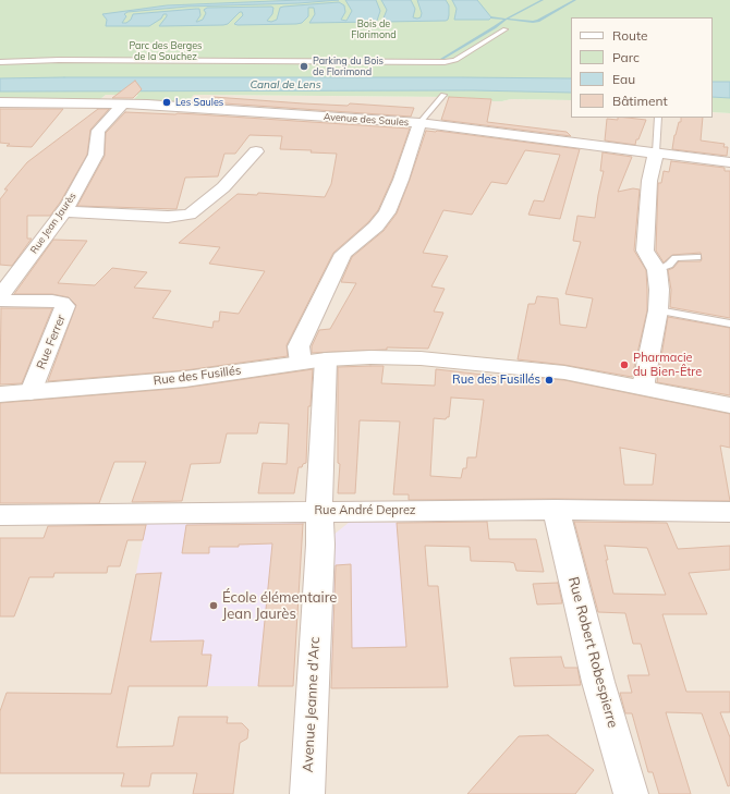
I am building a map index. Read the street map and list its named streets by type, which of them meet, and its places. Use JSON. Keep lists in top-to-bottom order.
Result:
{
  "streets": {
    "main road": ["Rue des Fusillés"],
    "street": [
      "Avenue des Saules",
      "Rue Jean Jaurès",
      "Rue Ferrer",
      "Rue André Deprez",
      "Rue Robert Robespierre",
      "Avenue Jeanne d'Arc"
    ]
  },
  "crossings": [
    ["Avenue des Saules", "Rue Jean Jaurès"],
    ["Rue Ferrer", "Rue des Fusillés"],
    ["Rue des Fusillés", "Avenue Jeanne d'Arc"],
    ["Rue André Deprez", "Rue Robert Robespierre"],
    ["Rue André Deprez", "Avenue Jeanne d'Arc"]
  ],
  "water": ["Canal de Lens"],
  "parks": ["Bois de Florimond", "Parc des Berges de la Souchez"],
  "places": [
    "Parking du Bois de Florimond",
    "Les Saules",
    "Pharmacie du Bien-Être",
    "Rue des Fusillés",
    "École élémentaire Jean Jaurès"
  ],
  "legend": [
    "Route",
    "Parc",
    "Eau",
    "Bâtiment"
  ]
}
